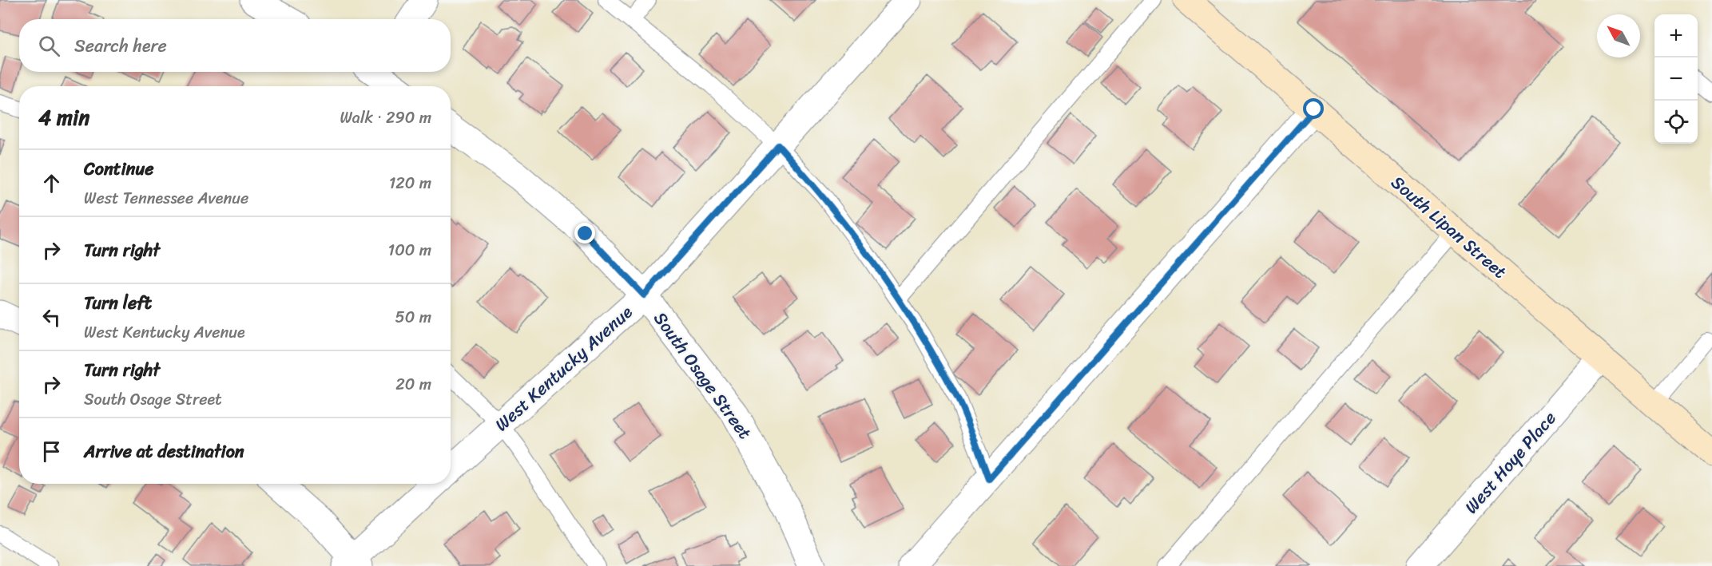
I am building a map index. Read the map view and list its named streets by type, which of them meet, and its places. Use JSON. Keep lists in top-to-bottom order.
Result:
{
  "streets": {
    "street": [
      "South Lipan Street",
      "West Kentucky Avenue",
      "South Osage Street",
      "West Hoye Place"
    ]
  },
  "crossings": [
    ["South Lipan Street", "West Hoye Place"],
    ["West Kentucky Avenue", "South Osage Street"]
  ],
  "north": "top left",
  "page": {
    "map_buttons": ["+", "−"],
    "search": "Search here",
    "heading": ["4 min", "Walk · 290 m"],
    "list": [
      ["Continue", "West Tennessee Avenue", "120 m"],
      ["Turn right", "100 m"],
      ["Turn left", "West Kentucky Avenue", "50 m"],
      ["Turn right", "South Osage Street", "20 m"],
      "Arrive at destination"
    ]
  }
}
